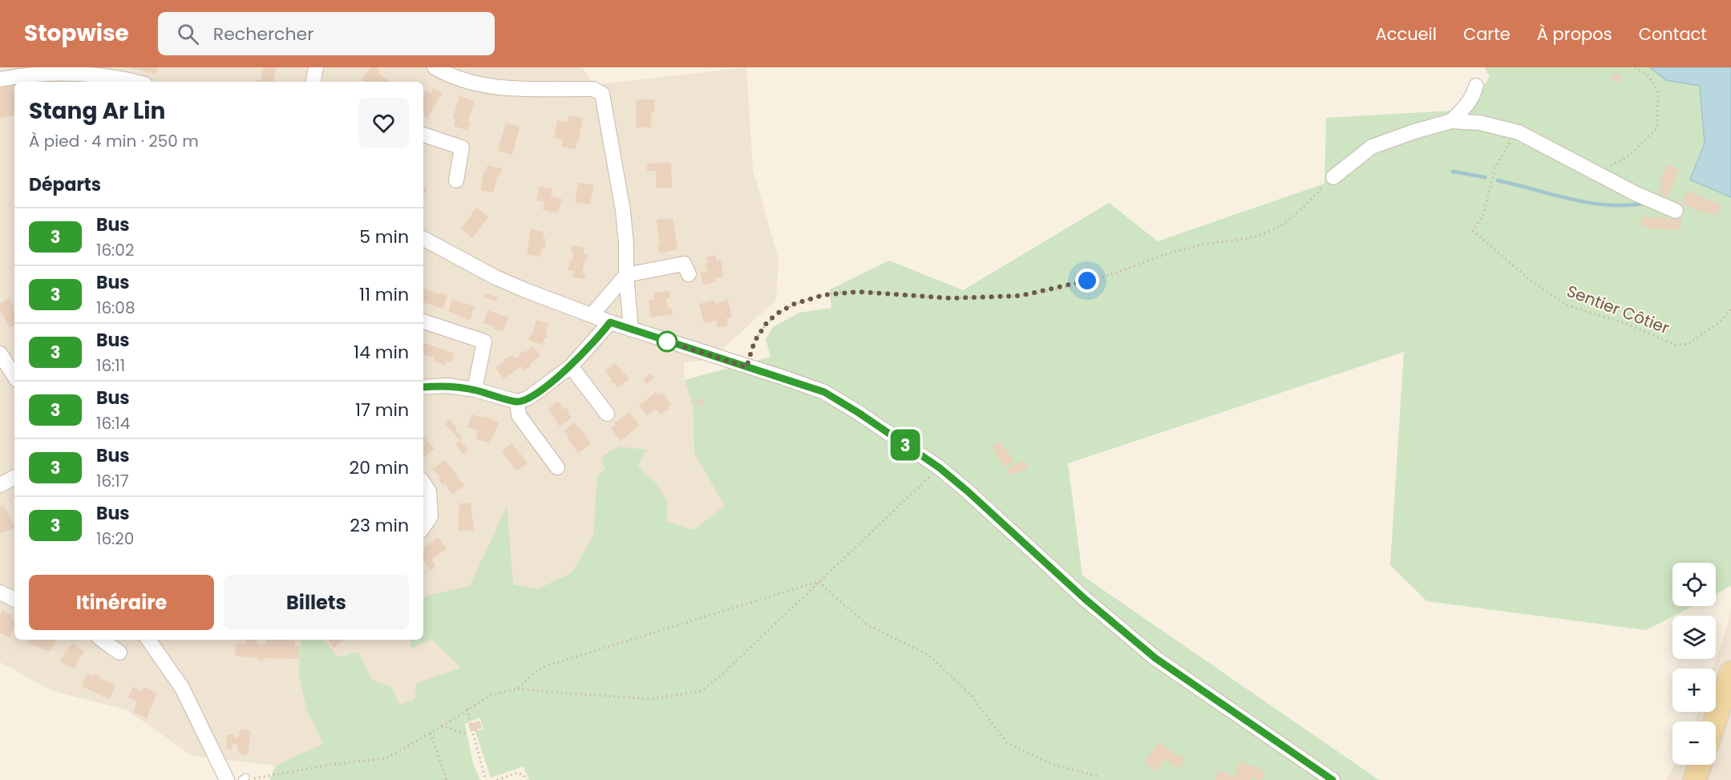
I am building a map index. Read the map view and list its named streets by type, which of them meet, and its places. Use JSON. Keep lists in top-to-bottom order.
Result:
{
  "streets": {
    "path": ["Sentier Côtier"]
  },
  "lines": ["bus line 3"],
  "page": {
    "header": "Stopwise",
    "search": "Rechercher",
    "nav": [
      "Accueil",
      "Carte",
      "À propos",
      "Contact"
    ],
    "on_map": "3",
    "heading": [
      ["Stang Ar Lin", "À pied · 4 min · 250 m"],
      "Départs"
    ],
    "list": [
      {
        "mark": "3",
        "name": "Bus",
        "note": "16:02",
        "value": "5 min"
      },
      {
        "mark": "3",
        "name": "Bus",
        "note": "16:08",
        "value": "11 min"
      },
      {
        "mark": "3",
        "name": "Bus",
        "note": "16:11",
        "value": "14 min"
      },
      {
        "mark": "3",
        "name": "Bus",
        "note": "16:14",
        "value": "17 min"
      },
      {
        "mark": "3",
        "name": "Bus",
        "note": "16:17",
        "value": "20 min"
      },
      {
        "mark": "3",
        "name": "Bus",
        "note": "16:20",
        "value": "23 min"
      }
    ],
    "map_buttons": ["+", "−"],
    "buttons": ["Itinéraire", "Billets"]
  }
}
